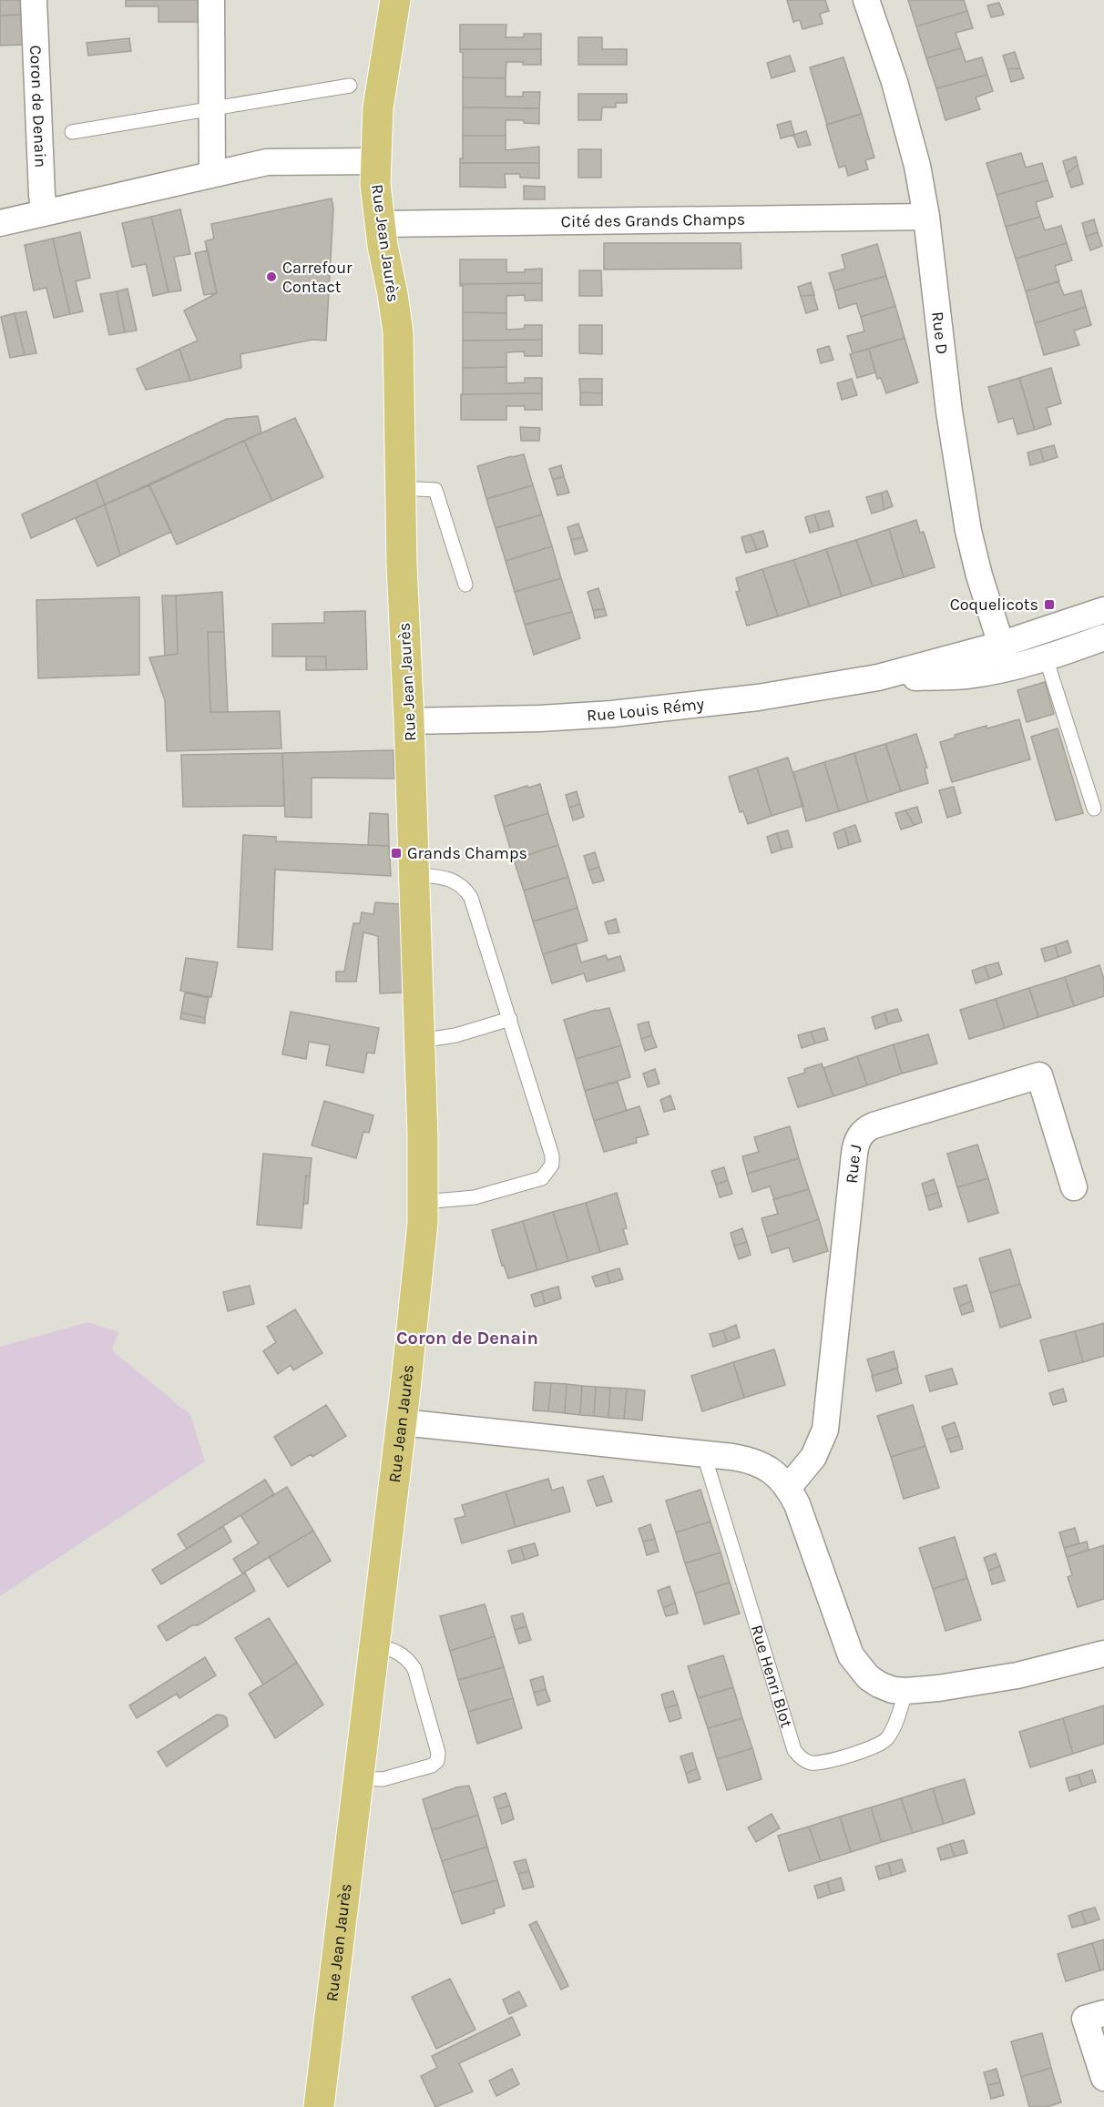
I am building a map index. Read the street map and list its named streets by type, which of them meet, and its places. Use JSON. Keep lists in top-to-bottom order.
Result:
{
  "streets": {
    "main road": ["Rue Jean Jaurès"],
    "street": [
      "Coron de Denain",
      "Cité des Grands Champs",
      "Rue D",
      "Rue Louis Rémy",
      "Rue J"
    ],
    "lane": ["Rue Henri Blot"]
  },
  "crossings": [
    ["Cité des Grands Champs", "Rue Jean Jaurès"],
    ["Cité des Grands Champs", "Rue D"],
    ["Rue Jean Jaurès", "Rue Louis Rémy"],
    ["Rue D", "Rue Louis Rémy"]
  ],
  "districts": ["Coron de Denain"],
  "places": {
    "other": ["Carrefour Contact"],
    "transit": ["Coquelicots", "Grands Champs"]
  }
}
